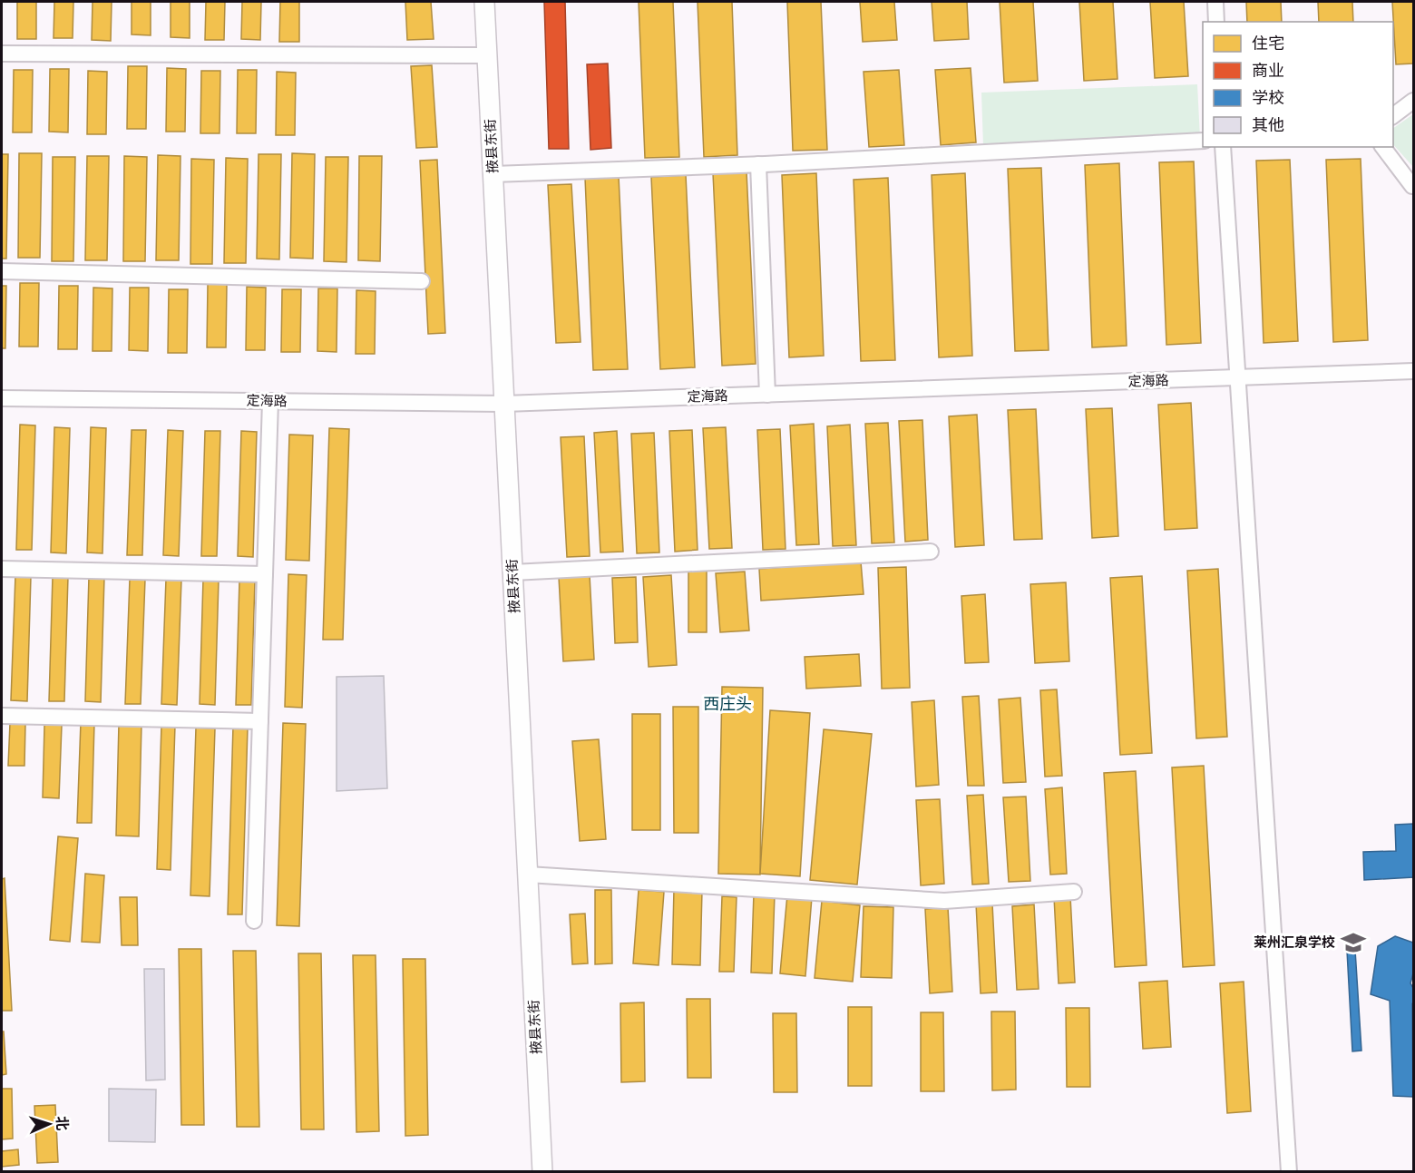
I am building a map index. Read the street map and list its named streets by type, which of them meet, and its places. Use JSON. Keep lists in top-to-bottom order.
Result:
{
  "streets": {
    "main road": ["掖县东街"],
    "street": ["定海路"]
  },
  "crossings": [
    ["掖县东街", "定海路"]
  ],
  "districts": ["西庄头"],
  "places": {
    "school or university": ["莱州汇泉学校"]
  },
  "legend": [
    "住宅",
    "商业",
    "学校",
    "其他"
  ],
  "north": "right"
}
